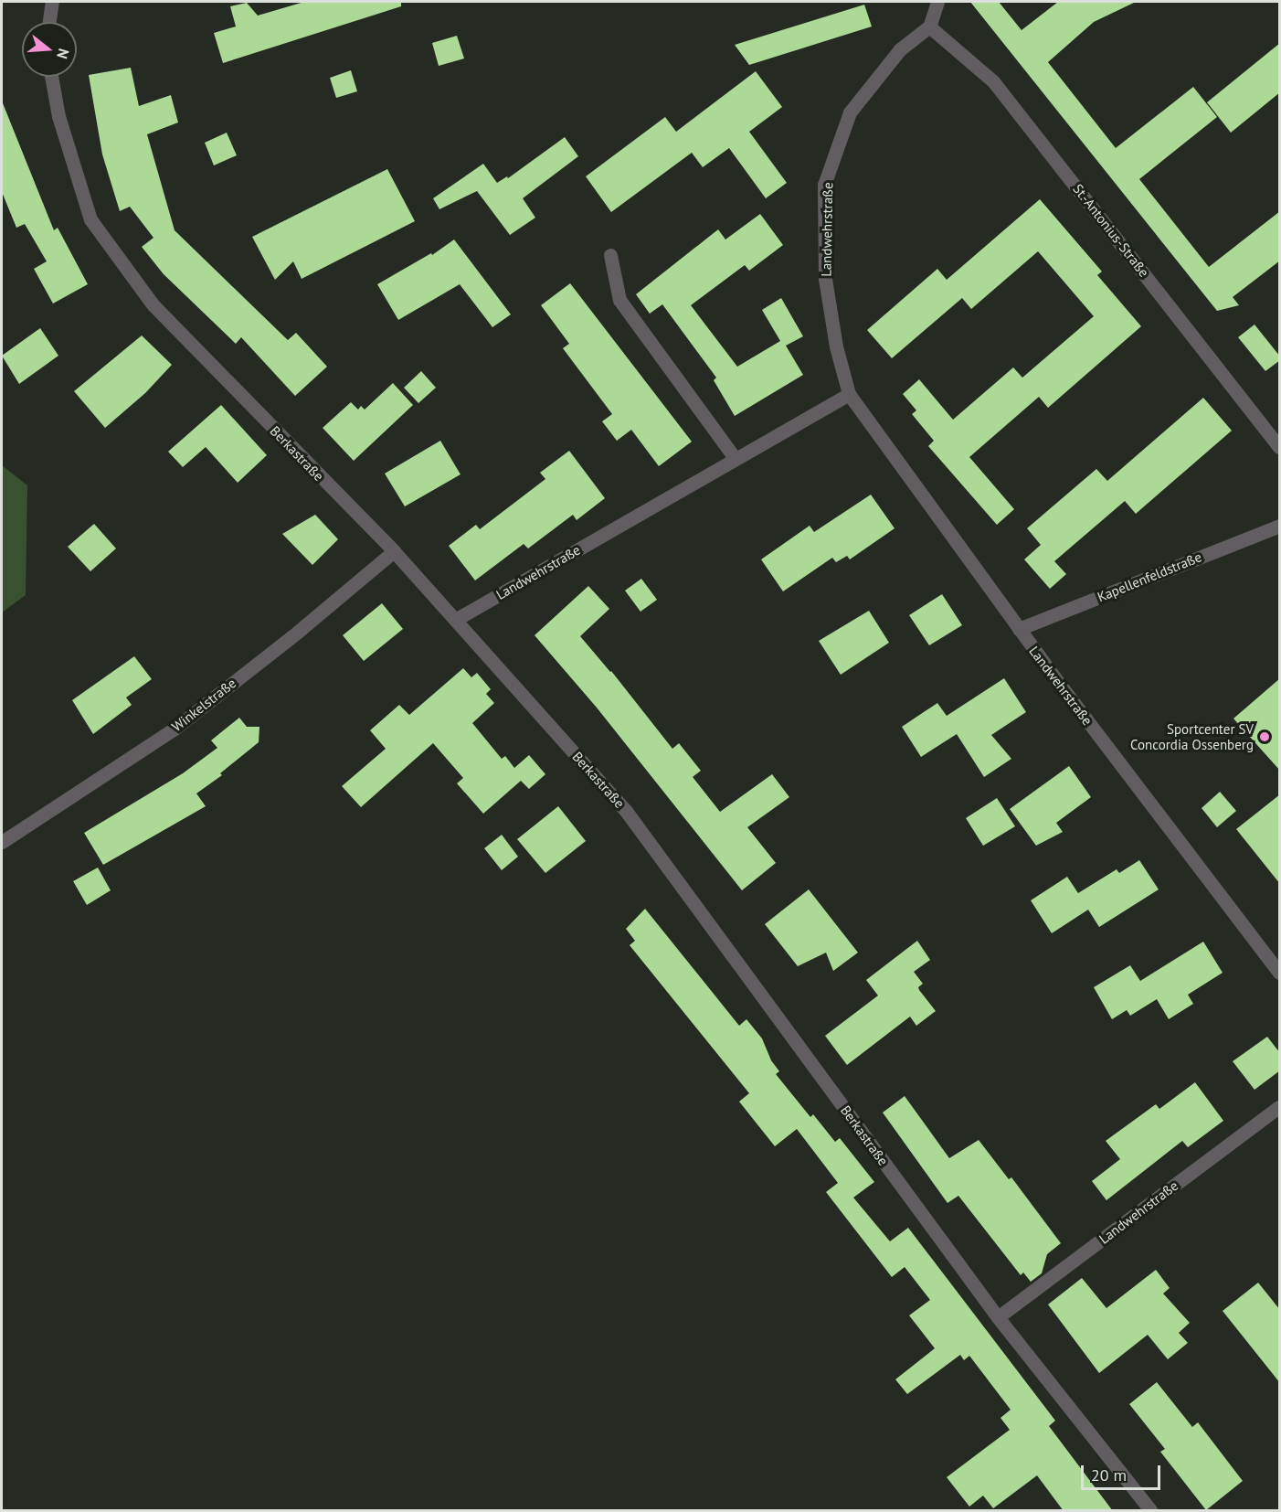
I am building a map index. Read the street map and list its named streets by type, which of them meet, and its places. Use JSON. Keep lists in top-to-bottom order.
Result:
{
  "streets": {
    "street": [
      "Landwehrstraße",
      "St.-Antonius-Straße",
      "Berkastraße",
      "Kapellenfeldstraße",
      "Winkelstraße"
    ]
  },
  "crossings": [
    ["Landwehrstraße", "St.-Antonius-Straße"],
    ["Landwehrstraße", "Berkastraße"],
    ["Landwehrstraße", "Kapellenfeldstraße"],
    ["Berkastraße", "Winkelstraße"]
  ],
  "places": ["Sportcenter SV Concordia Ossenberg"],
  "scale_bar": "20 m",
  "north": "right"
}
